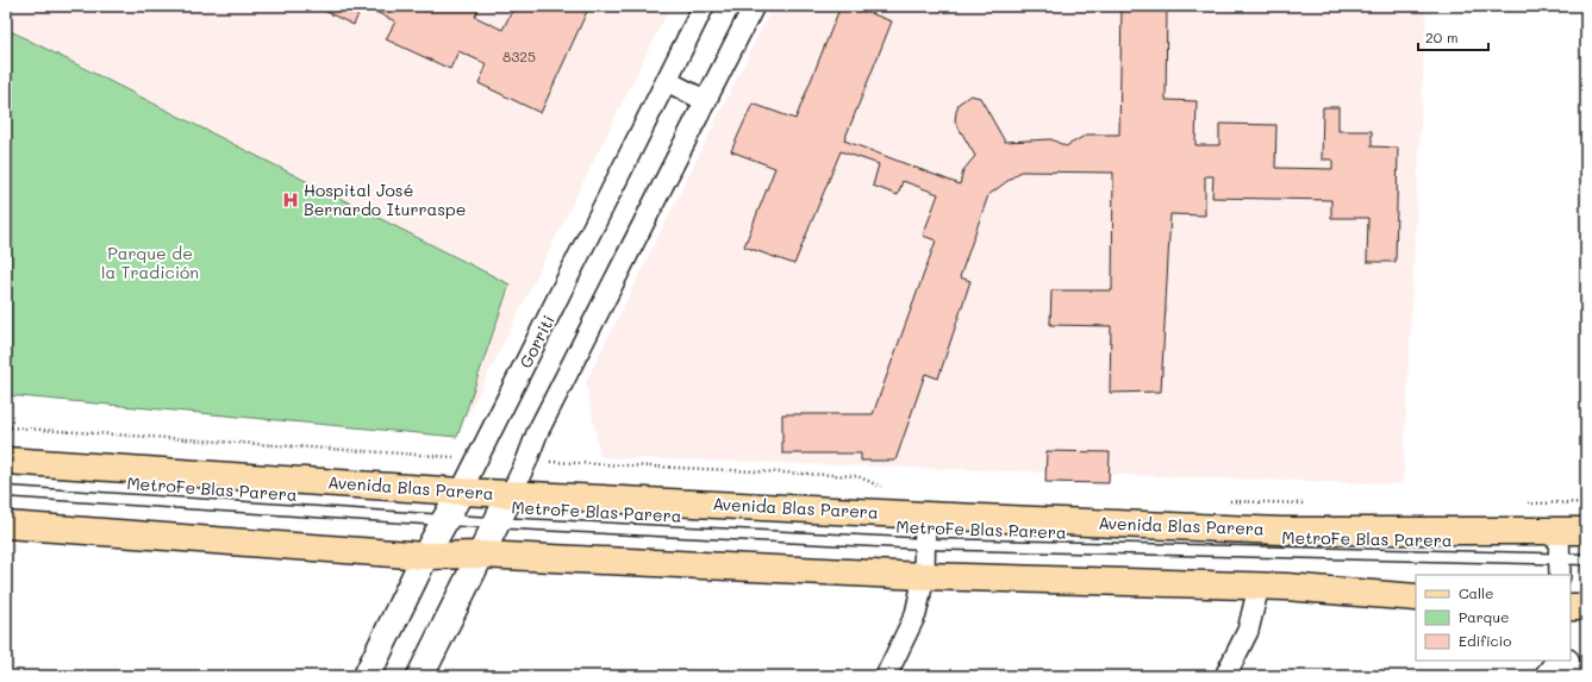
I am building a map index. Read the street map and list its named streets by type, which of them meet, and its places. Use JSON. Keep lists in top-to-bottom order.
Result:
{
  "streets": {
    "main road": ["Gorriti", "Avenida Blas Parera"],
    "lane": ["MetroFe Blas Parera"]
  },
  "crossings": [
    ["Gorriti", "Avenida Blas Parera"],
    ["Gorriti", "MetroFe Blas Parera"]
  ],
  "parks": ["Parque de la Tradición"],
  "places": {
    "hospital": ["Hospital José Bernardo Iturraspe"]
  },
  "house_numbers": ["8325"],
  "legend": ["Calle", "Parque", "Edificio"],
  "scale_bar": "20 m"
}
